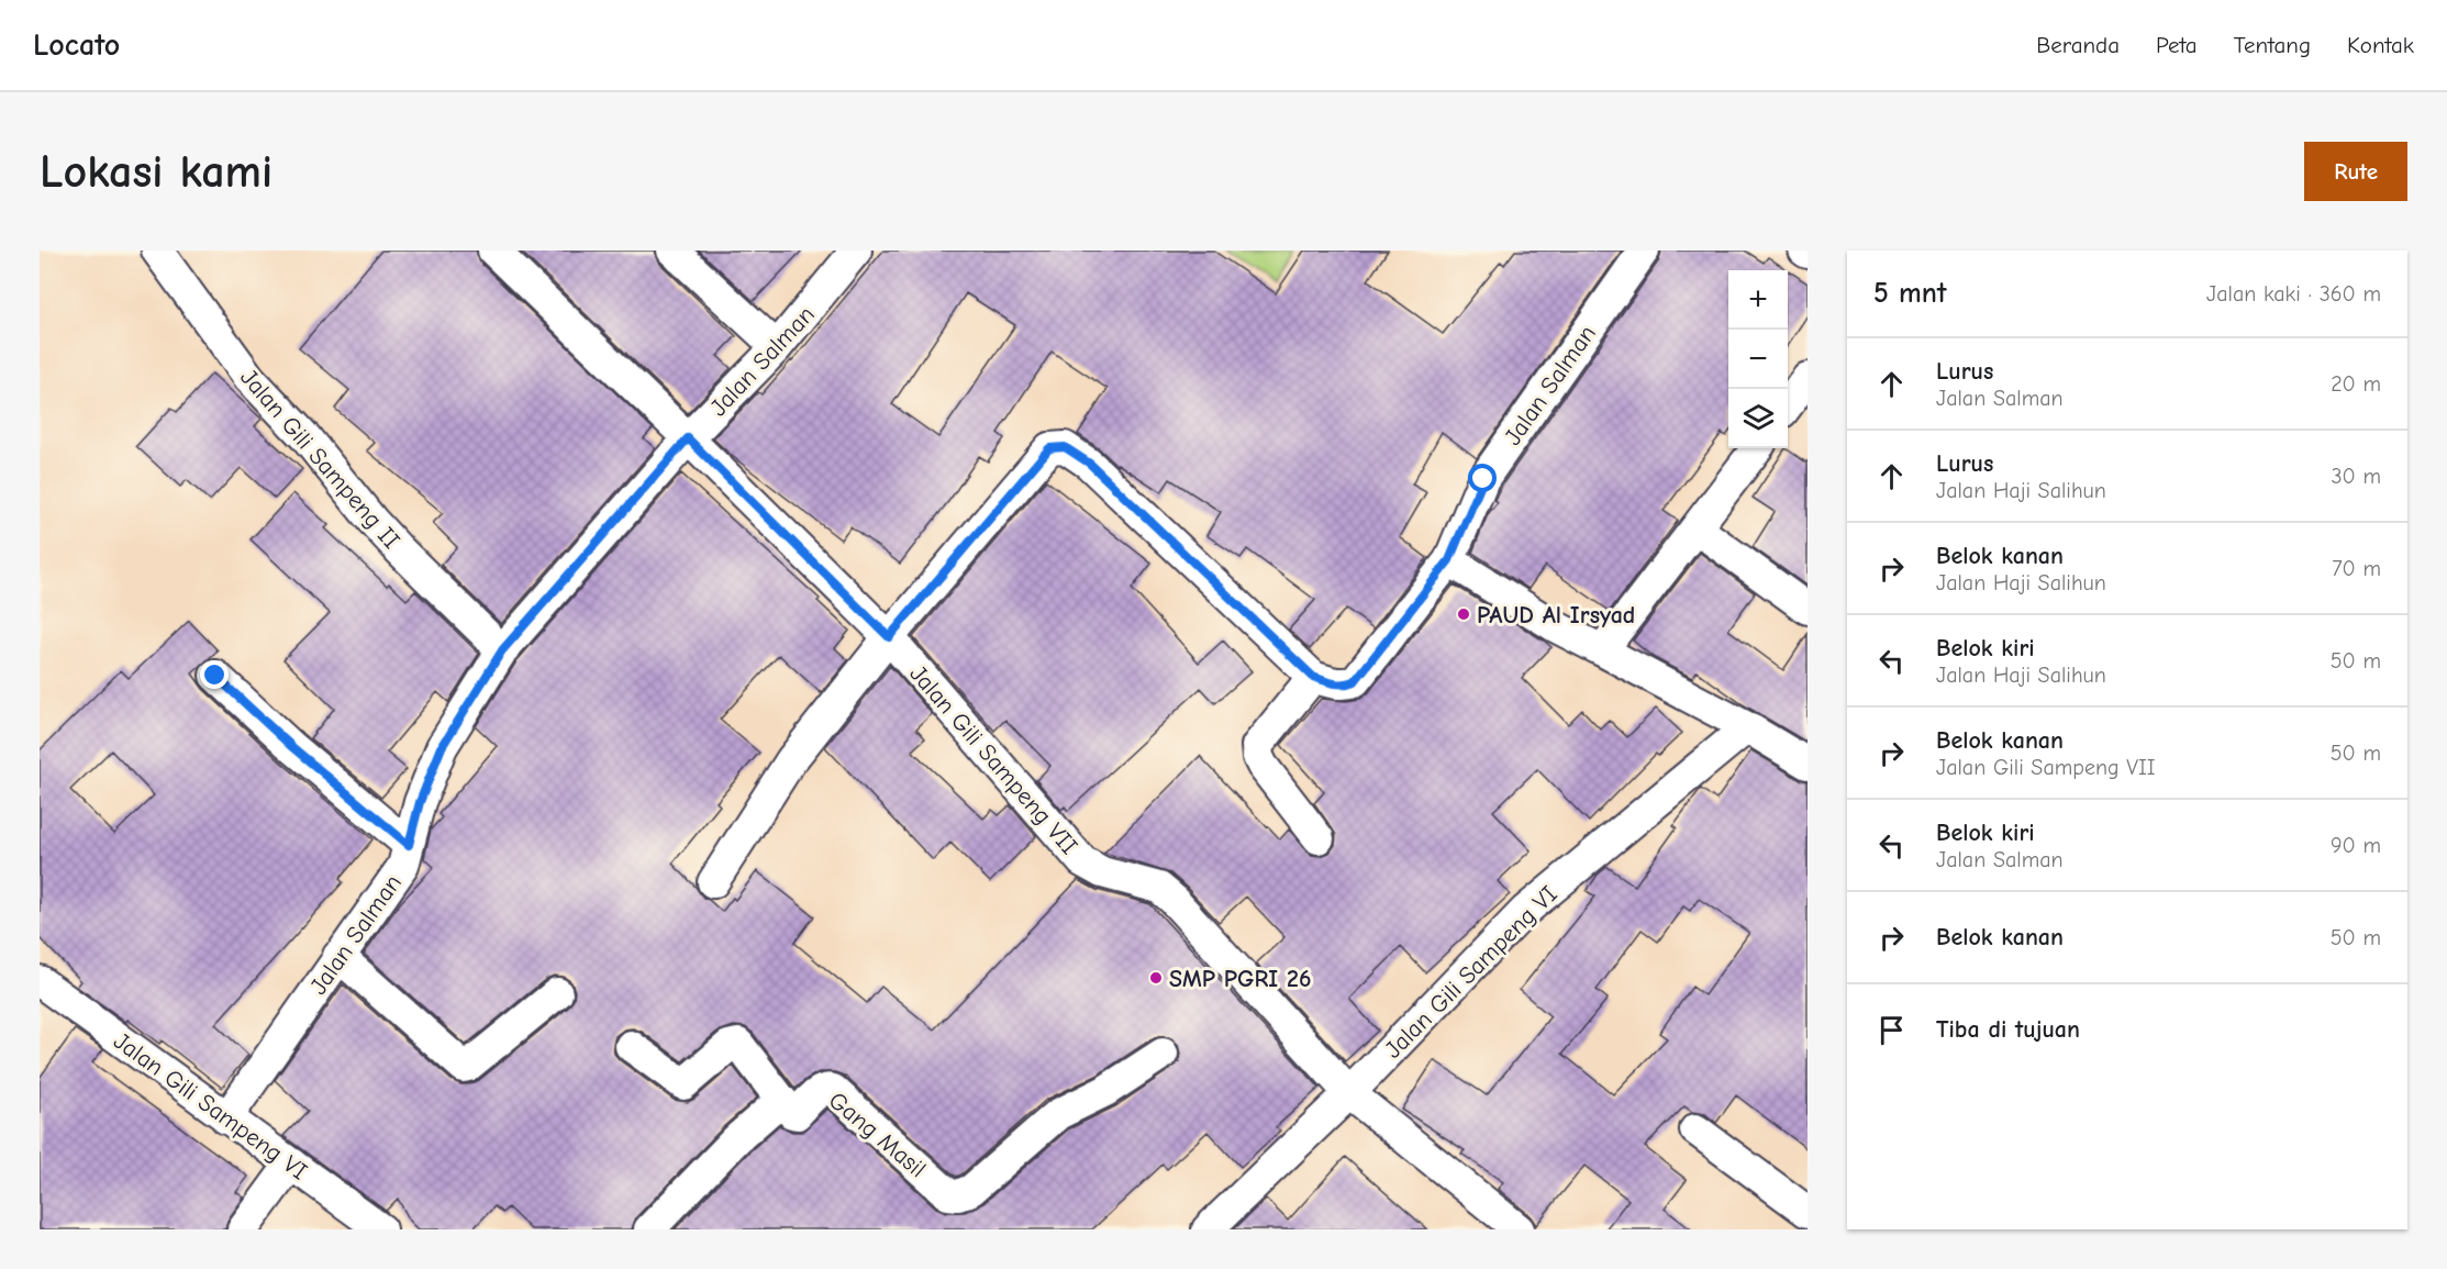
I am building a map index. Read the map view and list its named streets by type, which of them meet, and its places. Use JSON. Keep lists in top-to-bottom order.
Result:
{
  "streets": {
    "street": [
      "Jalan Salman",
      "Jalan Gili Sampeng II",
      "Jalan Gili Sampeng VII",
      "Jalan Gili Sampeng VI",
      "Gang Masil"
    ]
  },
  "crossings": [
    ["Jalan Salman", "Jalan Gili Sampeng II"],
    ["Jalan Salman", "Jalan Gili Sampeng VII"],
    ["Jalan Salman", "Jalan Gili Sampeng VI"],
    ["Jalan Gili Sampeng VII", "Jalan Gili Sampeng VI"]
  ],
  "places": ["PAUD Al Irsyad", "SMP PGRI 26"],
  "page": {
    "header": "Locato",
    "nav": [
      "Beranda",
      "Peta",
      "Tentang",
      "Kontak"
    ],
    "buttons": "Rute",
    "title": "Lokasi kami",
    "heading": ["5 mnt", "Jalan kaki · 360 m"],
    "map_buttons": ["+", "−"],
    "list": [
      ["Lurus", "Jalan Salman", "20 m"],
      ["Lurus", "Jalan Haji Salihun", "30 m"],
      ["Belok kanan", "Jalan Haji Salihun", "70 m"],
      ["Belok kiri", "Jalan Haji Salihun", "50 m"],
      ["Belok kanan", "Jalan Gili Sampeng VII", "50 m"],
      ["Belok kiri", "Jalan Salman", "90 m"],
      ["Belok kanan", "50 m"],
      "Tiba di tujuan"
    ]
  }
}
